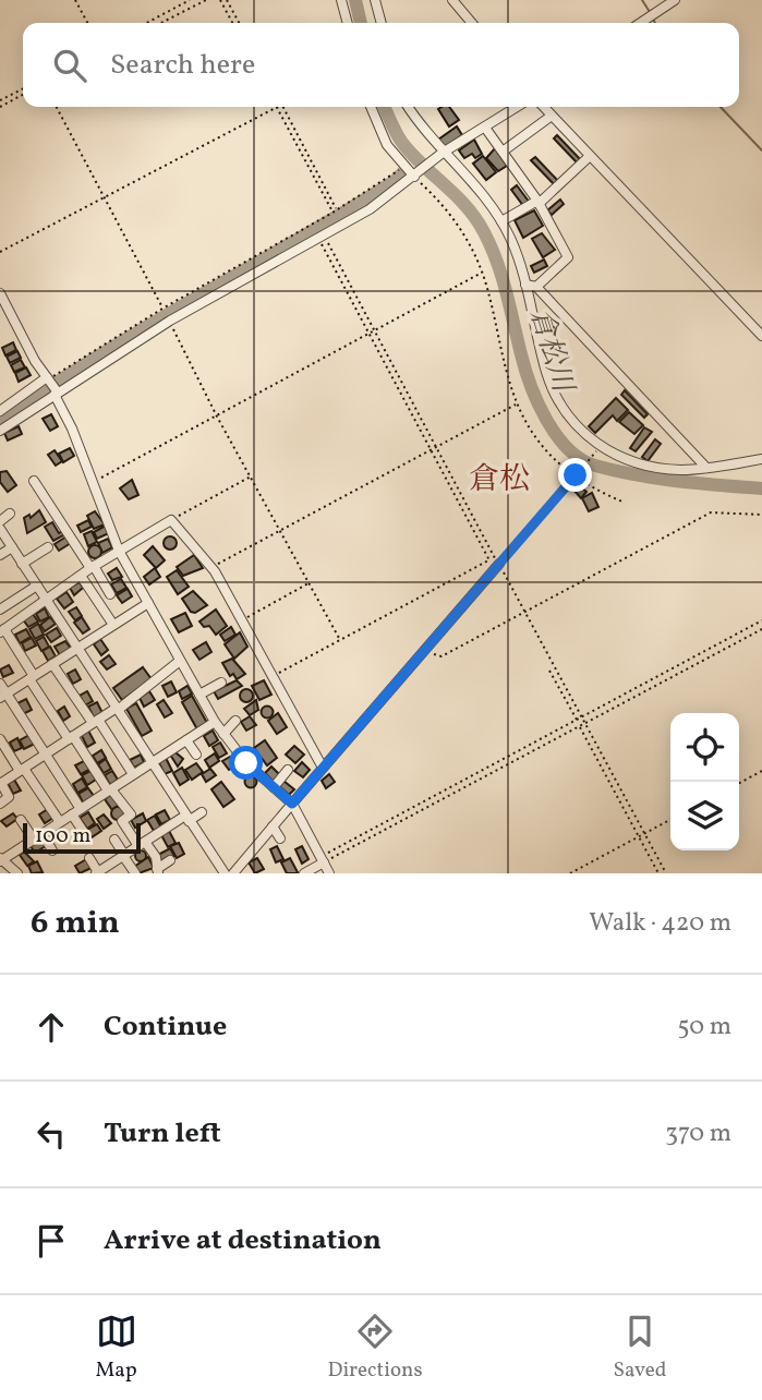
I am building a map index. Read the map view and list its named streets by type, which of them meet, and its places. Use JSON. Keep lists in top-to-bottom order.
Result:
{
  "districts": ["倉松"],
  "water": ["倉松川"],
  "scale_bar": "100 m",
  "page": {
    "search": "Search here",
    "scale": "100 m",
    "heading": ["6 min", "Walk · 420 m"],
    "list": [
      ["Continue", "50 m"],
      ["Turn left", "370 m"],
      "Arrive at destination"
    ],
    "nav": ["Map", "Directions", "Saved"]
  }
}
